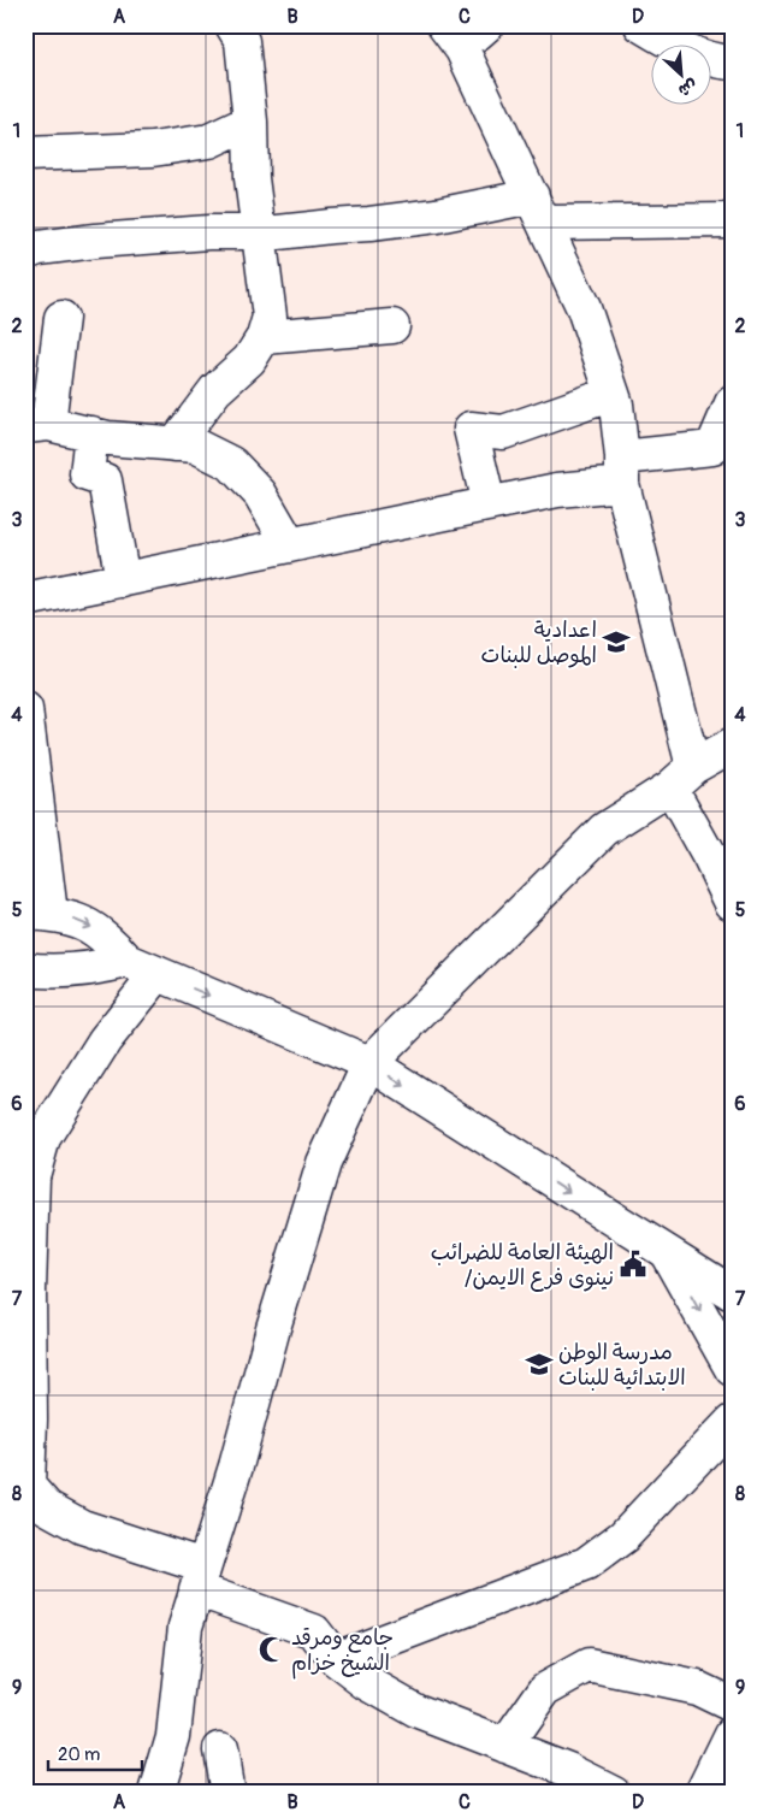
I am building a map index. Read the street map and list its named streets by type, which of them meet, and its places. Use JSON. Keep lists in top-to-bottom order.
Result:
{
  "places": {
    "school or university": ["اعدادية الموصل للبنات", "مدرسة الوطن الابتدائية للبنات"],
    "public building": ["الهيئة العامة للضرائب /نينوى فرع الايمن"],
    "mosque": ["جامع ومرقد الشيخ خزام"]
  },
  "scale_bar": "20 m",
  "north": "bottom right",
  "grid": {
    "columns": [
      "A",
      "B",
      "C",
      "D"
    ],
    "rows": [
      "1",
      "2",
      "3",
      "4",
      "5",
      "6",
      "7",
      "8",
      "9"
    ]
  }
}
